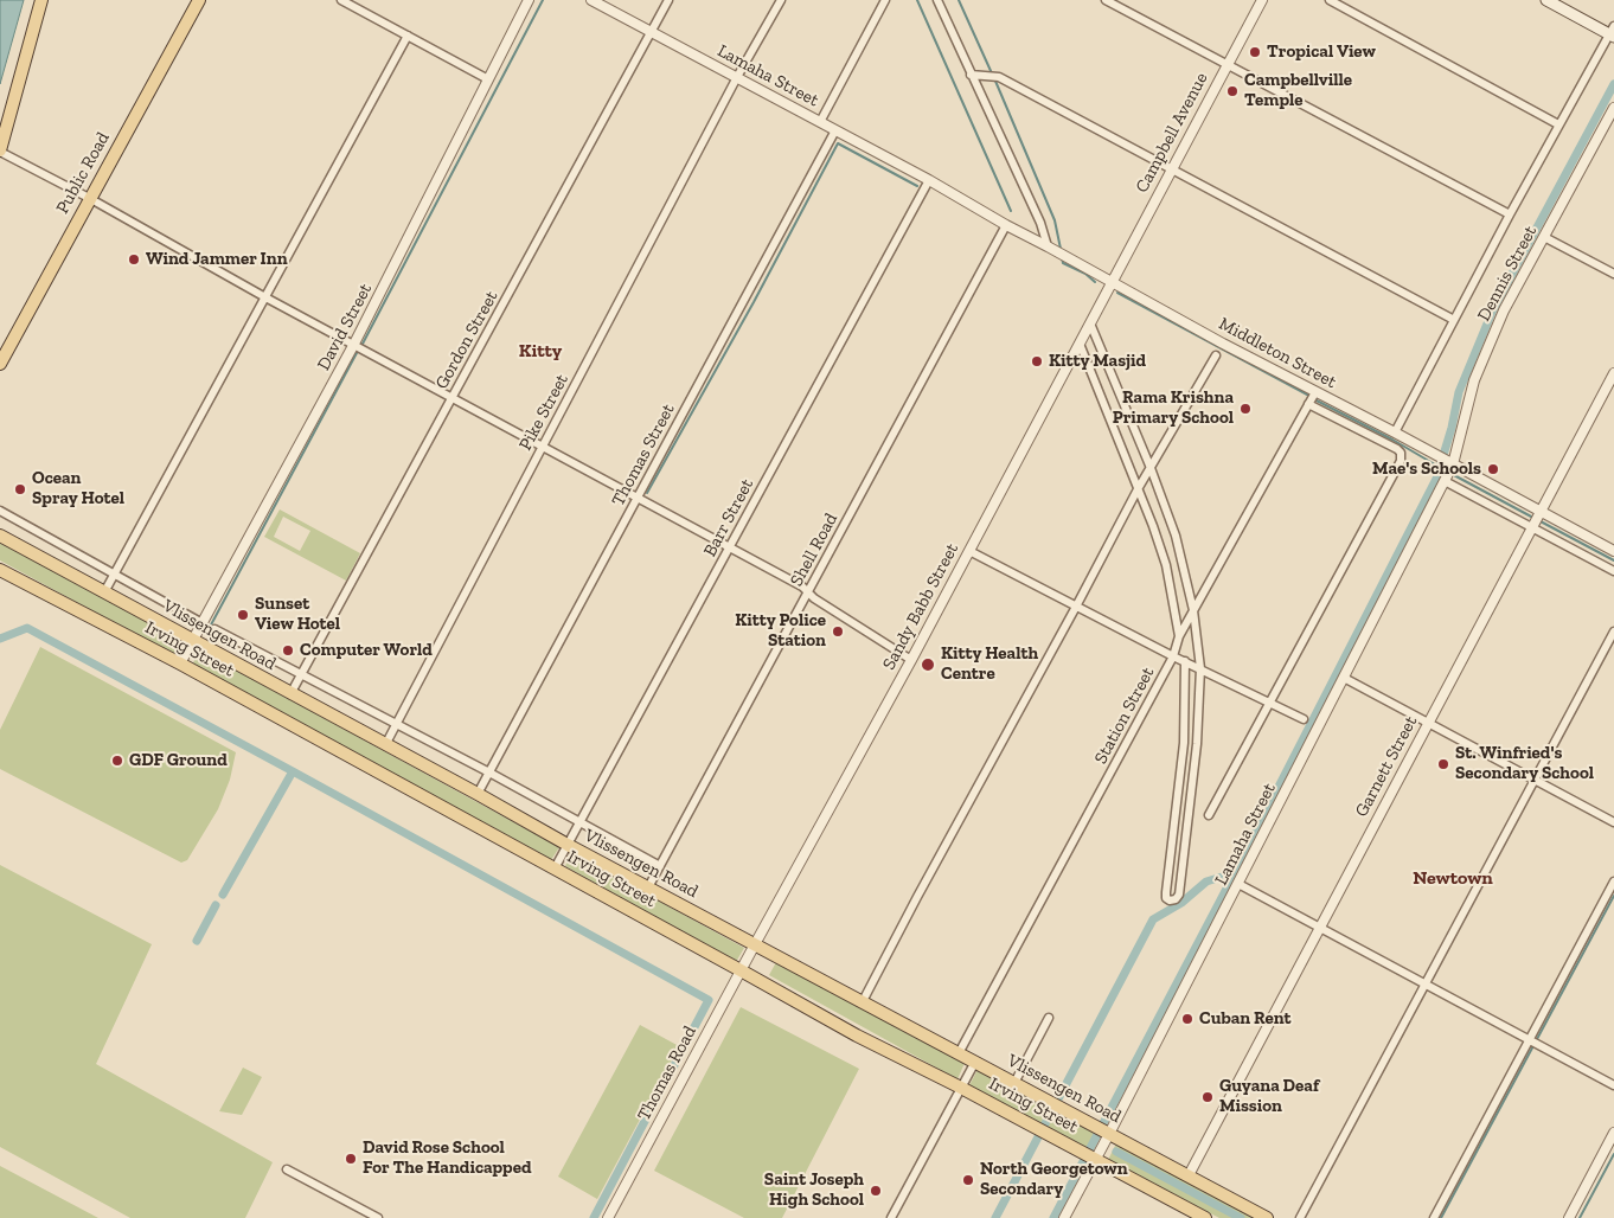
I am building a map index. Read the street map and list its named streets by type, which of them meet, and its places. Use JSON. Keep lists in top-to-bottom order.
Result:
{
  "streets": {
    "main road": ["Public Road", "Vlissengen Road", "Irving Street"],
    "street": [
      "Lamaha Street",
      "Campbell Avenue",
      "Dennis Street",
      "David Street",
      "Gordon Street",
      "Middleton Street",
      "Pike Street",
      "Thomas Street",
      "Barr Street",
      "Shell Road",
      "Sandy Babb Street",
      "Station Street",
      "Garnett Street",
      "Thomas Road"
    ]
  },
  "crossings": [
    ["Lamaha Street", "Dennis Street"],
    ["Lamaha Street", "Gordon Street"],
    ["Lamaha Street", "Middleton Street"],
    ["Lamaha Street", "Pike Street"],
    ["Lamaha Street", "Thomas Street"],
    ["Lamaha Street", "Barr Street"],
    ["Lamaha Street", "Vlissengen Road"],
    ["Lamaha Street", "Irving Street"],
    ["Campbell Avenue", "Middleton Street"],
    ["Campbell Avenue", "Sandy Babb Street"],
    ["Dennis Street", "Middleton Street"],
    ["David Street", "Vlissengen Road"],
    ["David Street", "Irving Street"],
    ["Gordon Street", "Vlissengen Road"],
    ["Middleton Street", "Barr Street"],
    ["Middleton Street", "Shell Road"],
    ["Middleton Street", "Sandy Babb Street"],
    ["Middleton Street", "Station Street"],
    ["Middleton Street", "Garnett Street"],
    ["Pike Street", "Vlissengen Road"],
    ["Thomas Street", "Vlissengen Road"],
    ["Barr Street", "Vlissengen Road"],
    ["Barr Street", "Irving Street"],
    ["Shell Road", "Vlissengen Road"],
    ["Sandy Babb Street", "Vlissengen Road"],
    ["Sandy Babb Street", "Thomas Road"],
    ["Vlissengen Road", "Station Street"],
    ["Vlissengen Road", "Garnett Street"],
    ["Vlissengen Road", "Thomas Road"],
    ["Irving Street", "Thomas Road"]
  ],
  "districts": ["Kitty", "Newtown"],
  "places": [
    "Tropical View",
    "Campbellville Temple",
    "Wind Jammer Inn",
    "Kitty Masjid",
    "Rama Krishna Primary School",
    "Mae's Schools",
    "Ocean Spray Hotel",
    "Sunset View Hotel",
    "Kitty Police Station",
    "Computer World",
    "Kitty Health Centre",
    "GDF Ground",
    "St. Winfried's Secondary School",
    "Cuban Rent",
    "Guyana Deaf Mission",
    "David Rose School For The Handicapped",
    "North Georgetown Secondary",
    "Saint Joseph High School"
  ]
}
